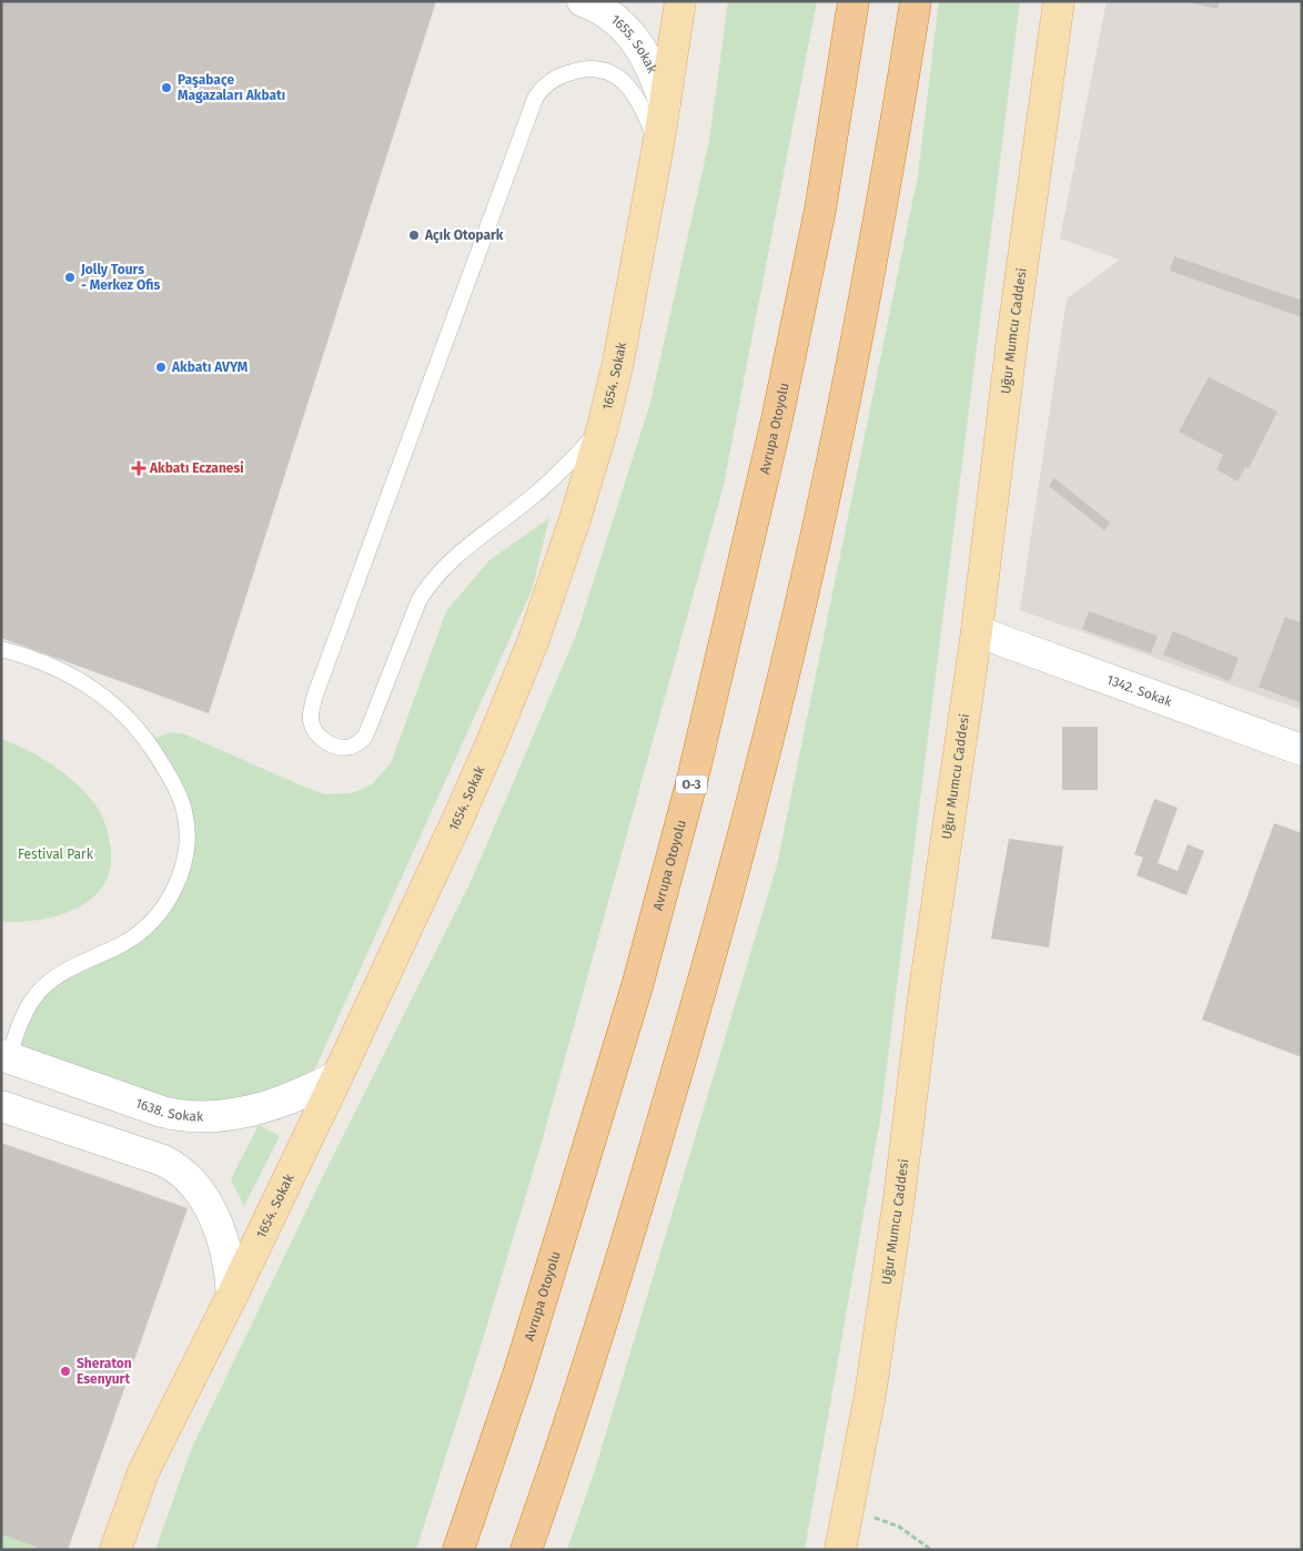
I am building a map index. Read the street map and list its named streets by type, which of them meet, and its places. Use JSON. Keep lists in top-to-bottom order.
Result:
{
  "streets": {
    "highway": ["Avrupa Otoyolu", "O-3"],
    "main road": ["Uğur Mumcu Caddesi", "1654. Sokak"],
    "street": ["1655. Sokak", "1342. Sokak", "1638. Sokak"]
  },
  "crossings": [
    ["1655. Sokak", "1654. Sokak"],
    ["Uğur Mumcu Caddesi", "1342. Sokak"],
    ["1654. Sokak", "1638. Sokak"]
  ],
  "parks": ["Festival Park"],
  "places": {
    "other": [
      "Paşabaçe Magazaları Akbatı",
      "Açık Otopark",
      "Jolly Tours - Merkez Ofis",
      "Akbatı AVYM",
      "Sheraton Esenyurt"
    ],
    "health": ["Akbatı Eczanesi"]
  }
}
